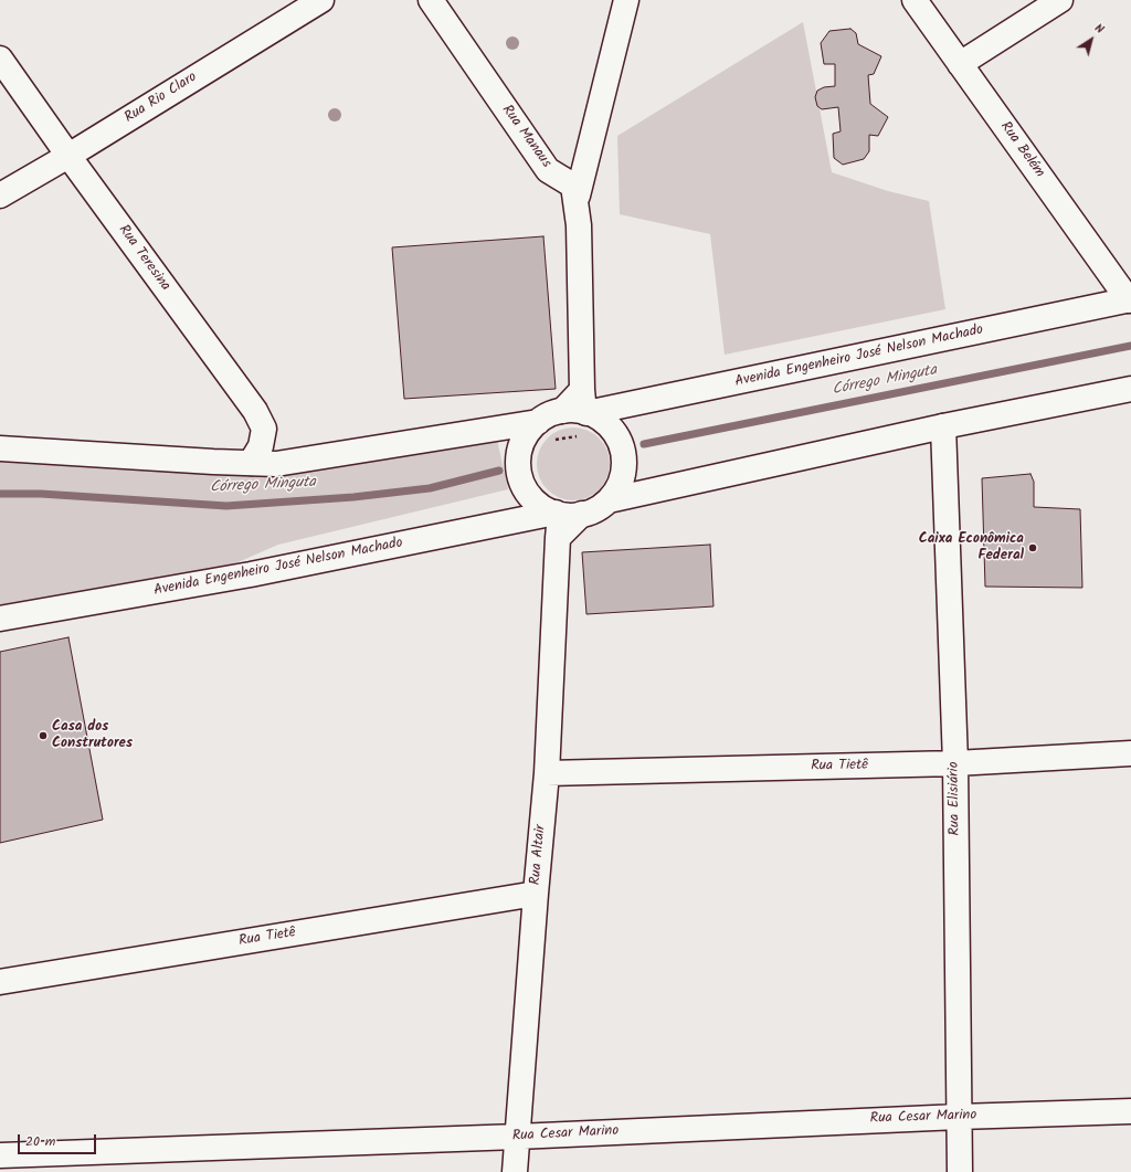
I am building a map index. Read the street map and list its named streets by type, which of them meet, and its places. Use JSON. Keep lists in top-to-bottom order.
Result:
{
  "streets": {
    "street": [
      "Rua Rio Claro",
      "Rua Manaus",
      "Rua Belém",
      "Rua Teresina",
      "Avenida Engenheiro José Nelson Machado",
      "Rua Tietê",
      "Rua Elisiário",
      "Rua Altair",
      "Rua Cesar Marino"
    ]
  },
  "crossings": [
    ["Rua Rio Claro", "Rua Teresina"],
    ["Rua Belém", "Avenida Engenheiro José Nelson Machado"],
    ["Avenida Engenheiro José Nelson Machado", "Rua Altair"],
    ["Rua Tietê", "Rua Elisiário"],
    ["Rua Tietê", "Rua Altair"],
    ["Rua Elisiário", "Rua Cesar Marino"],
    ["Rua Altair", "Rua Cesar Marino"]
  ],
  "water": ["Córrego Minguta"],
  "places": ["Caixa Econômica Federal", "Casa dos Construtores"],
  "scale_bar": "20 m",
  "north": "top right"
}
